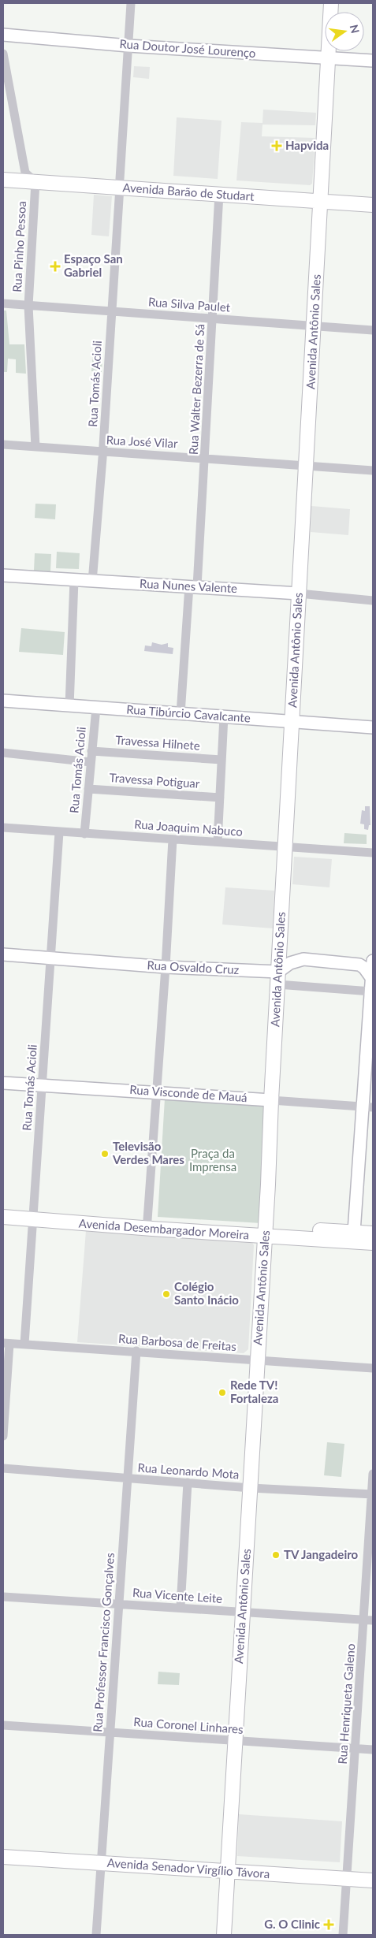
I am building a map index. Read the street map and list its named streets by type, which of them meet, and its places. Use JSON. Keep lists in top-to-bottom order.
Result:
{
  "streets": {
    "main road": [
      "Avenida Barão de Studart",
      "Avenida Antônio Sales",
      "Avenida Desembargador Moreira",
      "Avenida Senador Virgílio Távora"
    ],
    "street": [
      "Rua Doutor José Lourenço",
      "Rua Pinho Pessoa",
      "Rua Silva Paulet",
      "Rua Tomás Acioli",
      "Rua Walter Bezerra de Sá",
      "Rua José Vilar",
      "Rua Nunes Valente",
      "Rua Tibúrcio Cavalcante",
      "Travessa Hilnete",
      "Travessa Potiguar",
      "Rua Joaquim Nabuco",
      "Rua Osvaldo Cruz",
      "Rua Visconde de Mauá",
      "Rua Barbosa de Freitas",
      "Rua Leonardo Mota",
      "Rua Vicente Leite",
      "Rua Professor Francisco Gonçalves",
      "Rua Henriqueta Galeno",
      "Rua Coronel Linhares"
    ]
  },
  "crossings": [
    ["Rua Doutor José Lourenço", "Avenida Antônio Sales"],
    ["Rua Doutor José Lourenço", "Rua Tomás Acioli"],
    ["Avenida Barão de Studart", "Rua Pinho Pessoa"],
    ["Avenida Barão de Studart", "Avenida Antônio Sales"],
    ["Avenida Barão de Studart", "Rua Tomás Acioli"],
    ["Avenida Barão de Studart", "Rua Walter Bezerra de Sá"],
    ["Rua Pinho Pessoa", "Rua Silva Paulet"],
    ["Rua Pinho Pessoa", "Rua José Vilar"],
    ["Rua Silva Paulet", "Avenida Antônio Sales"],
    ["Rua Silva Paulet", "Rua Tomás Acioli"],
    ["Rua Silva Paulet", "Rua Walter Bezerra de Sá"],
    ["Avenida Antônio Sales", "Rua José Vilar"],
    ["Avenida Antônio Sales", "Rua Nunes Valente"],
    ["Avenida Antônio Sales", "Rua Tibúrcio Cavalcante"],
    ["Avenida Antônio Sales", "Rua Joaquim Nabuco"],
    ["Avenida Antônio Sales", "Rua Osvaldo Cruz"],
    ["Avenida Antônio Sales", "Rua Visconde de Mauá"],
    ["Avenida Antônio Sales", "Avenida Desembargador Moreira"],
    ["Avenida Antônio Sales", "Rua Barbosa de Freitas"],
    ["Avenida Antônio Sales", "Rua Leonardo Mota"],
    ["Avenida Antônio Sales", "Rua Vicente Leite"],
    ["Avenida Antônio Sales", "Rua Coronel Linhares"],
    ["Avenida Antônio Sales", "Avenida Senador Virgílio Távora"],
    ["Rua Tomás Acioli", "Rua José Vilar"],
    ["Rua Tomás Acioli", "Rua Nunes Valente"],
    ["Rua Tomás Acioli", "Rua Tibúrcio Cavalcante"],
    ["Rua Tomás Acioli", "Travessa Hilnete"],
    ["Rua Tomás Acioli", "Travessa Potiguar"],
    ["Rua Tomás Acioli", "Rua Joaquim Nabuco"],
    ["Rua Tomás Acioli", "Rua Osvaldo Cruz"],
    ["Rua Tomás Acioli", "Rua Visconde de Mauá"],
    ["Rua Tomás Acioli", "Avenida Desembargador Moreira"],
    ["Rua Tomás Acioli", "Rua Barbosa de Freitas"],
    ["Rua Walter Bezerra de Sá", "Rua José Vilar"],
    ["Rua Walter Bezerra de Sá", "Rua Nunes Valente"],
    ["Rua Walter Bezerra de Sá", "Rua Tibúrcio Cavalcante"],
    ["Rua Barbosa de Freitas", "Rua Professor Francisco Gonçalves"],
    ["Rua Leonardo Mota", "Rua Professor Francisco Gonçalves"],
    ["Rua Leonardo Mota", "Rua Henriqueta Galeno"],
    ["Rua Vicente Leite", "Rua Professor Francisco Gonçalves"],
    ["Rua Vicente Leite", "Rua Henriqueta Galeno"],
    ["Rua Professor Francisco Gonçalves", "Rua Coronel Linhares"],
    ["Rua Professor Francisco Gonçalves", "Avenida Senador Virgílio Távora"],
    ["Rua Henriqueta Galeno", "Rua Coronel Linhares"],
    ["Rua Henriqueta Galeno", "Avenida Senador Virgílio Távora"]
  ],
  "parks": ["Praça da Imprensa"],
  "places": {
    "health": ["Hapvida", "Espaço San Gabriel", "G. O Clinic"],
    "other": [
      "Televisão Verdes Mares",
      "Colégio Santo Inácio",
      "Rede TV! Fortaleza",
      "TV Jangadeiro"
    ]
  },
  "north": "right"
}
